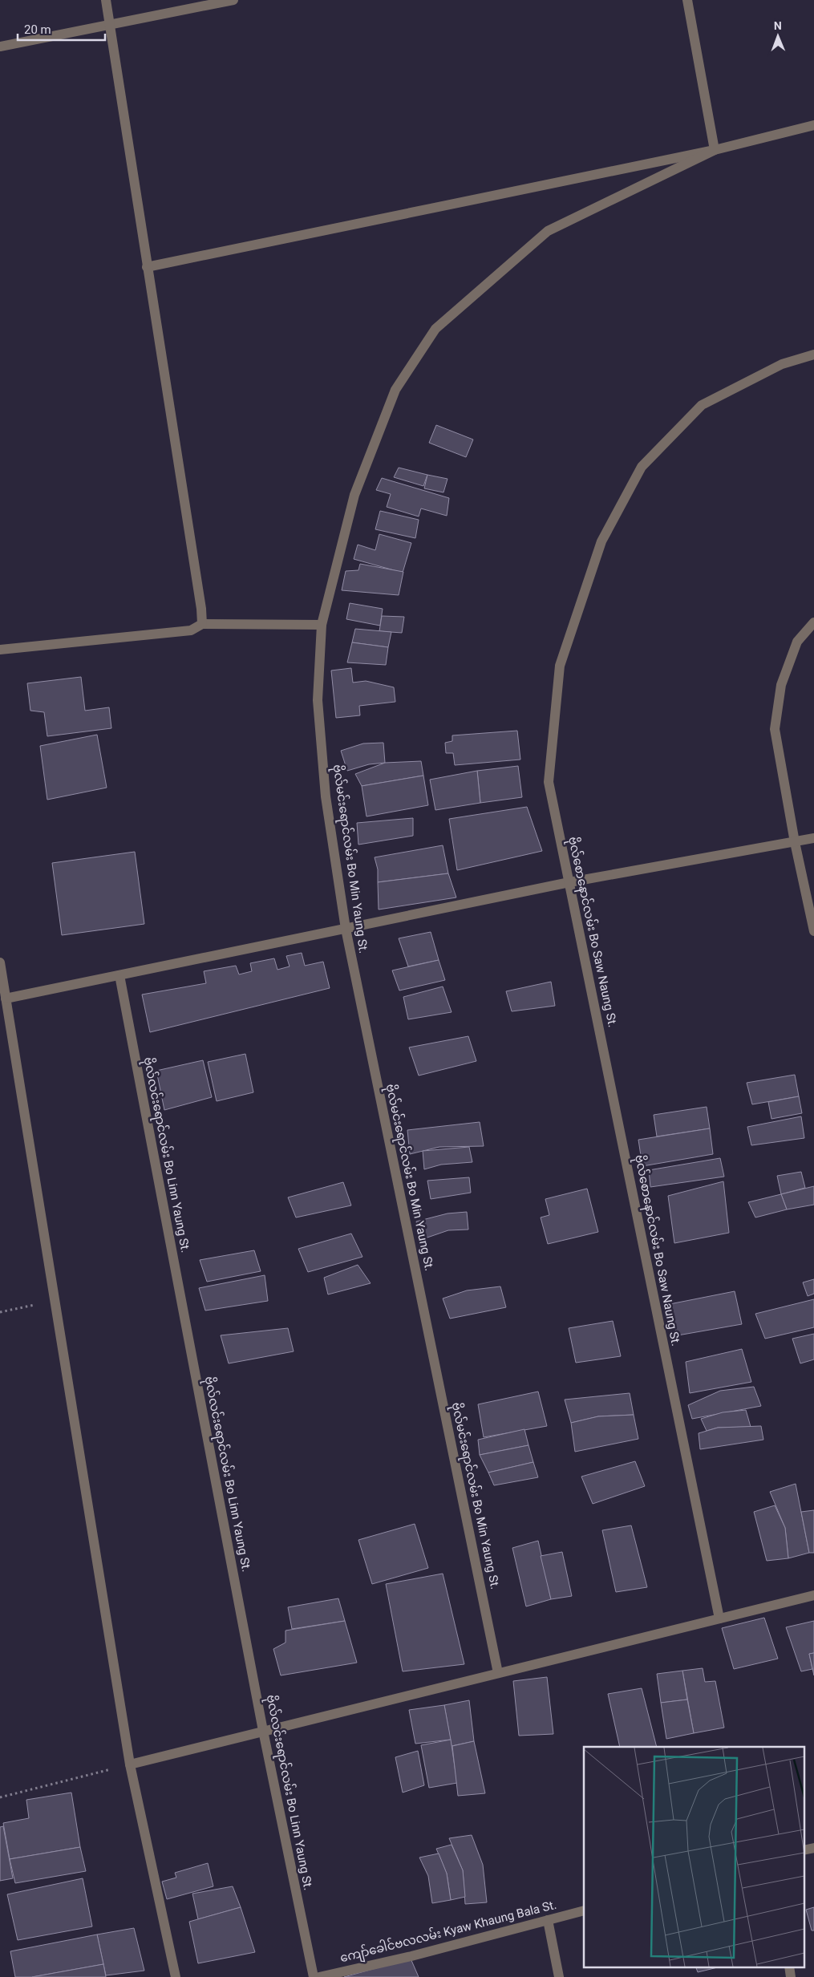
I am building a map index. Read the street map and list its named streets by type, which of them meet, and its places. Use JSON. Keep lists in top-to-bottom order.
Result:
{
  "streets": {
    "street": [
      "ဗိုလ်မင်းရောင်လမ်း Bo Min Yaung St.",
      "ဗိုလ်စောနောင်လမ်း Bo Saw Naung St.",
      "ဗိုလ်လင်းရောင်လမ်း Bo Linn Yaung St.",
      "ကျော်ခေါင်ဗလလမ်း Kyaw Khaung Bala St."
    ]
  },
  "scale_bar": "20 m",
  "north": "top"
}
